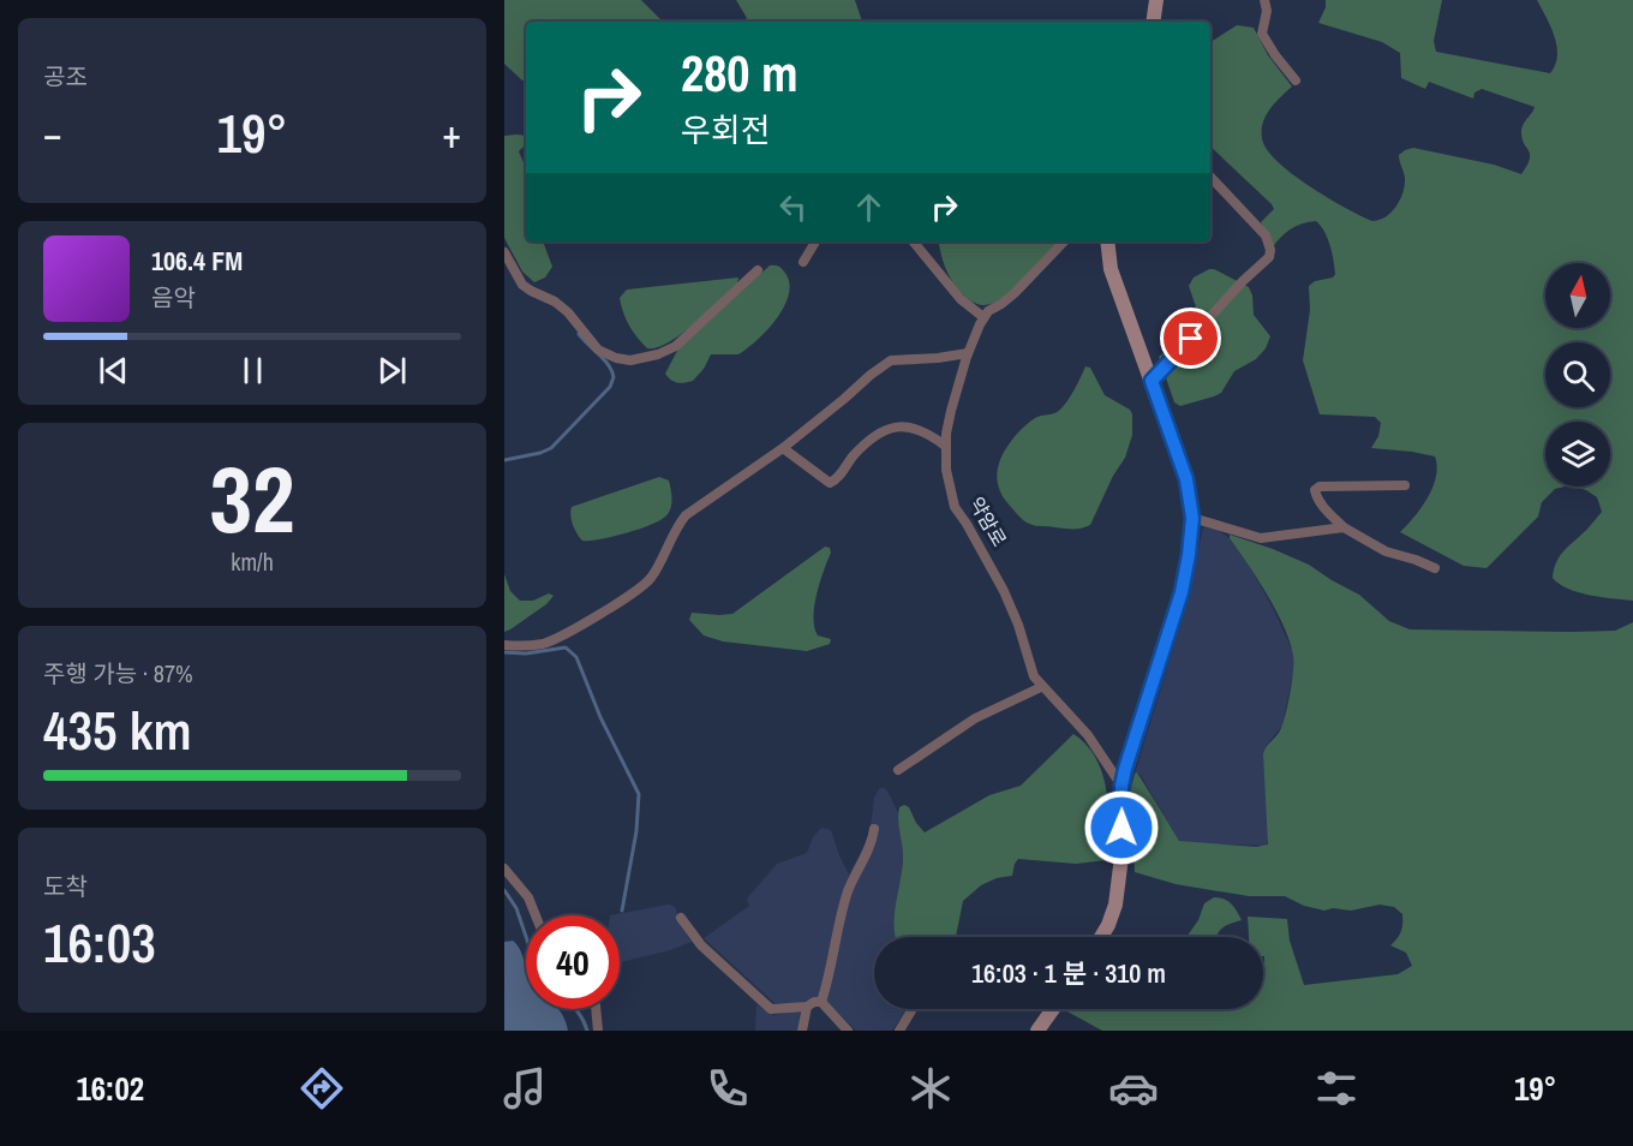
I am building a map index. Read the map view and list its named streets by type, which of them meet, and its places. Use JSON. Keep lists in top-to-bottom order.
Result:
{
  "streets": {
    "street": ["약암로"]
  },
  "north": "top",
  "page": {
    "tile": [
      "공조",
      ["32", "km/h"],
      ["주행 가능 · 87%", "435 km"],
      ["도착", "16:03"]
    ],
    "turn": ["280 m", "우회전"],
    "heat": ["−", "19°", "+"],
    "song": ["106.4 FM", "음악"],
    "limit": "40",
    "trip": "16:03 · 1 분 · 310 m",
    "tabs": ["16:02", "19°"]
  }
}
